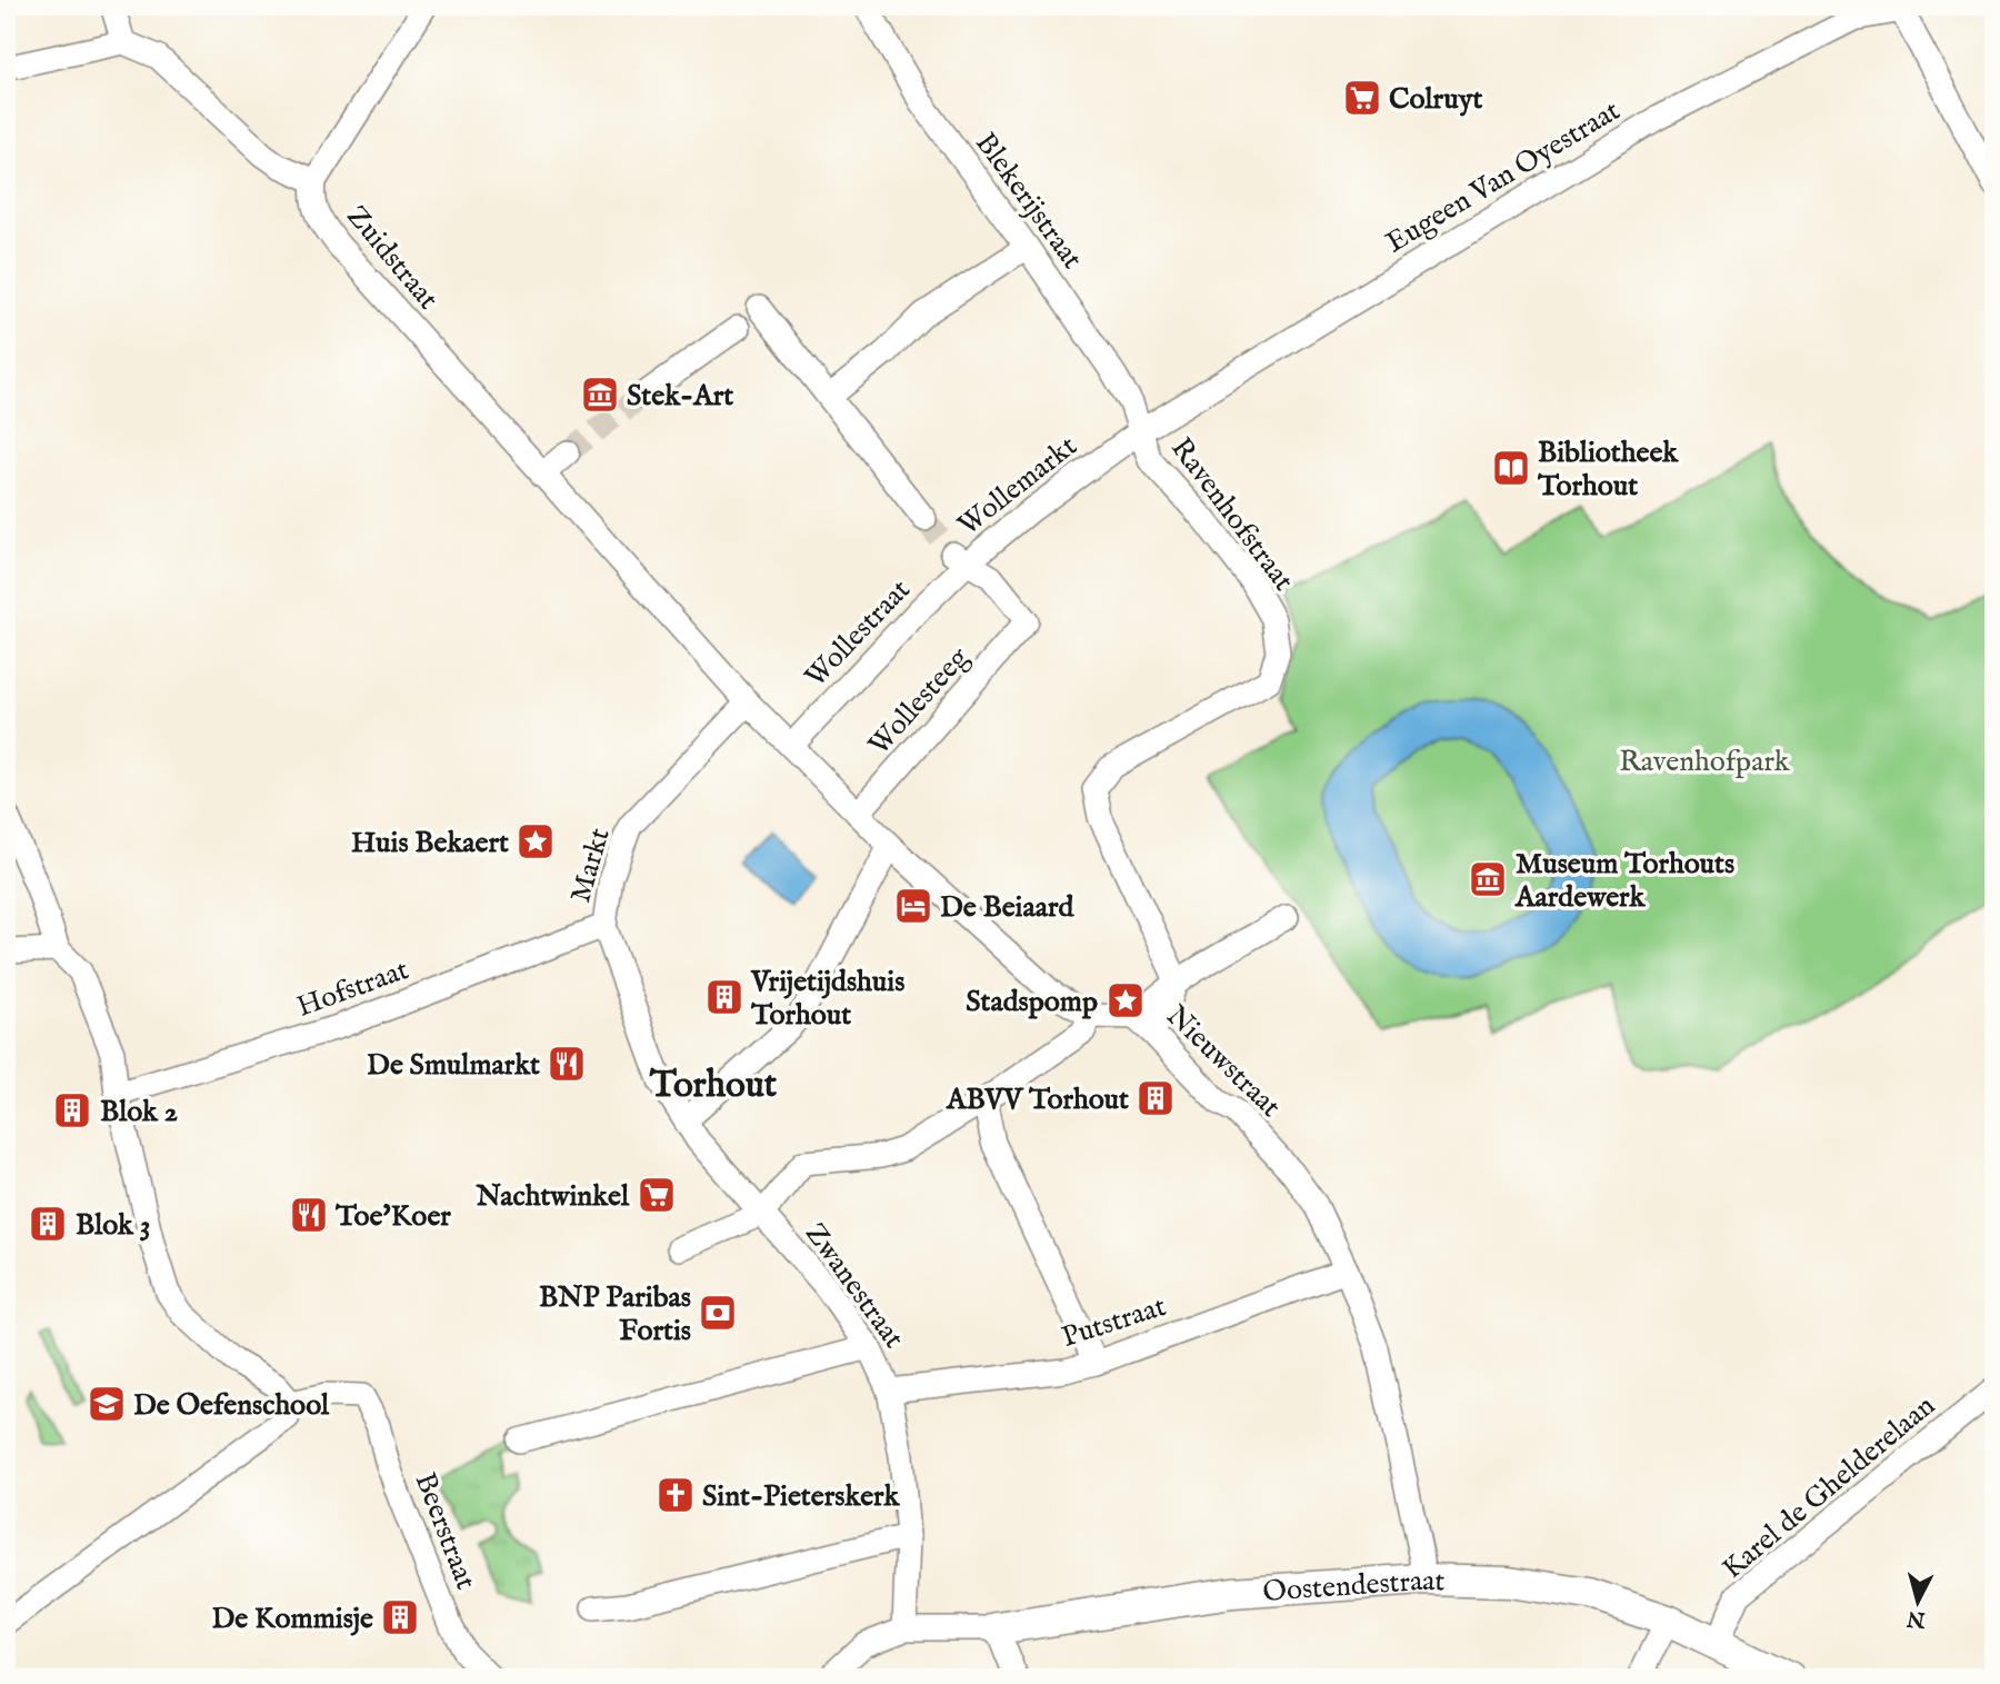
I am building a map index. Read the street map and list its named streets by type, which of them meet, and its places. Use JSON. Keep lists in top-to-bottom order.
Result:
{
  "streets": {
    "street": [
      "Eugeen Van Oyestraat",
      "Blekerijstraat",
      "Zuidstraat",
      "Wollemarkt",
      "Ravenhofstraat",
      "Wollestraat",
      "Wollesteeg",
      "Markt",
      "Hofstraat",
      "Nieuwstraat",
      "Zwanestraat",
      "Putstraat",
      "Karel de Ghelderelaan",
      "Beerstraat",
      "Oostendestraat"
    ]
  },
  "crossings": [
    ["Eugeen Van Oyestraat", "Blekerijstraat"],
    ["Eugeen Van Oyestraat", "Wollemarkt"],
    ["Eugeen Van Oyestraat", "Ravenhofstraat"],
    ["Blekerijstraat", "Wollemarkt"],
    ["Blekerijstraat", "Ravenhofstraat"],
    ["Zuidstraat", "Markt"],
    ["Zuidstraat", "Nieuwstraat"],
    ["Wollemarkt", "Ravenhofstraat"],
    ["Wollemarkt", "Wollestraat"],
    ["Wollemarkt", "Wollesteeg"],
    ["Wollestraat", "Nieuwstraat"],
    ["Wollesteeg", "Nieuwstraat"],
    ["Markt", "Hofstraat"],
    ["Markt", "Nieuwstraat"],
    ["Markt", "Zwanestraat"],
    ["Nieuwstraat", "Putstraat"],
    ["Nieuwstraat", "Oostendestraat"],
    ["Zwanestraat", "Putstraat"],
    ["Zwanestraat", "Oostendestraat"],
    ["Karel de Ghelderelaan", "Oostendestraat"]
  ],
  "districts": ["Torhout"],
  "parks": ["Ravenhofpark"],
  "places": {
    "supermarket": ["Colruyt", "Nachtwinkel"],
    "museum": ["Stek-Art", "Museum Torhouts Aardewerk"],
    "library": ["Bibliotheek Torhout"],
    "place": ["Huis Bekaert", "Stadspomp"],
    "hotel": ["De Beiaard"],
    "building": [
      "Vrijetijdshuis Torhout",
      "ABVV Torhout",
      "Blok 2",
      "Blok 3",
      "De Kommisje"
    ],
    "restaurant": ["De Smulmarkt", "Toe'Koer"],
    "bank": ["BNP Paribas Fortis"],
    "school or university": ["De Oefenschool"],
    "church": ["Sint-Pieterskerk"]
  },
  "north": "bottom"
}
